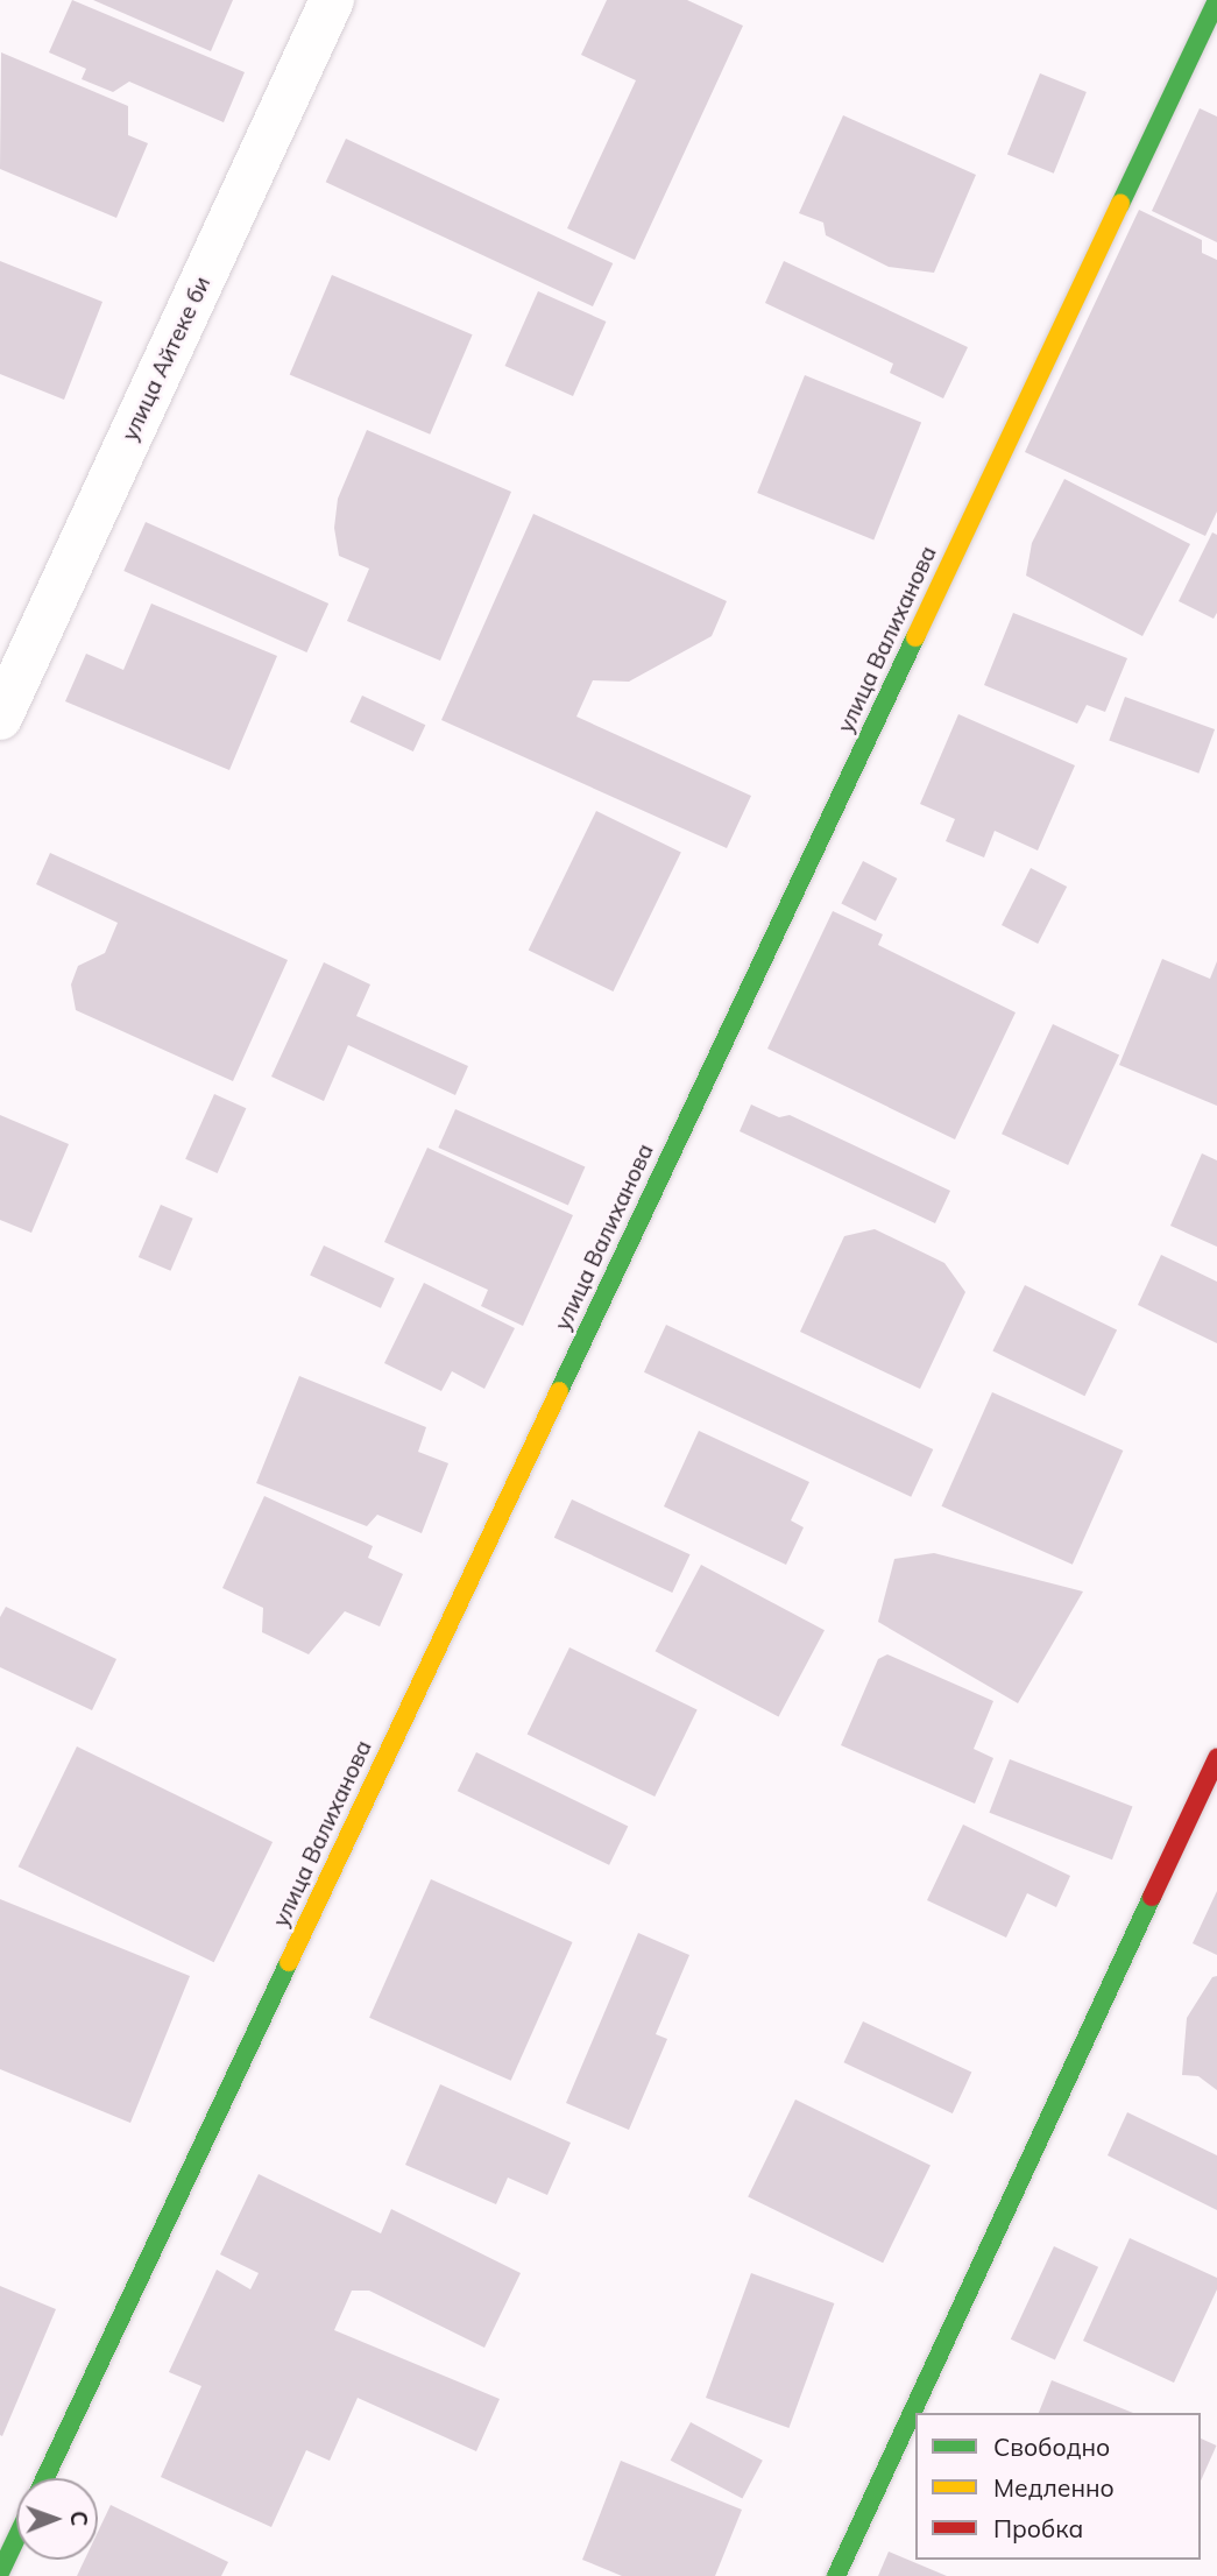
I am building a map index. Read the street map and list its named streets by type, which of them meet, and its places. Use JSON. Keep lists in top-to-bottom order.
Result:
{
  "streets": {
    "street": ["улица Айтеке би", "улица Валиханова"]
  },
  "legend": ["Свободно", "Медленно", "Пробка"],
  "north": "right"
}
